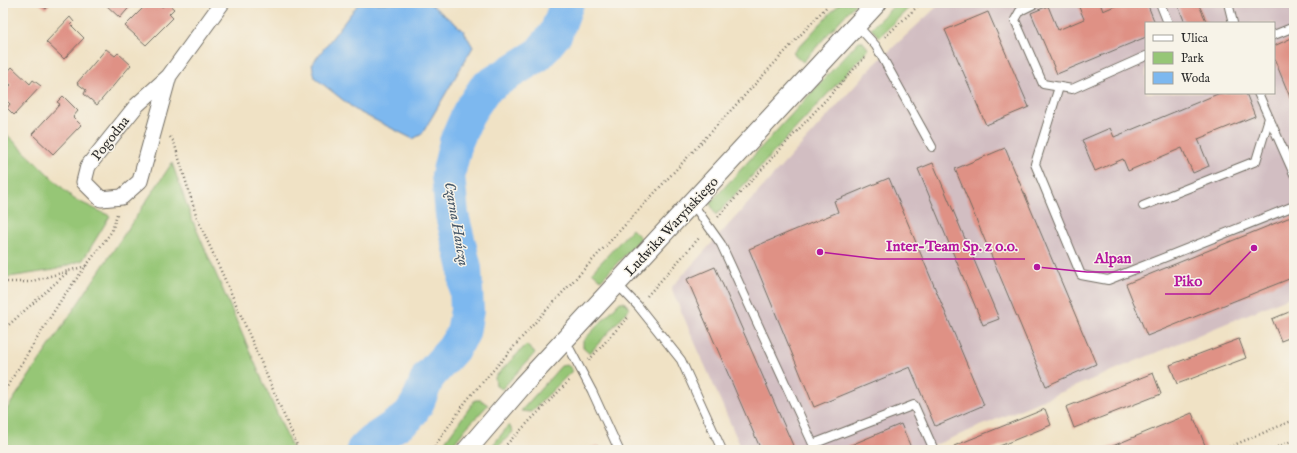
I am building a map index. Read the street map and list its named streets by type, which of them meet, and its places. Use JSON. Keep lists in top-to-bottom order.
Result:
{
  "streets": {
    "street": ["Pogodna", "Ludwika Waryńskiego"]
  },
  "water": ["Czarna Hańcza"],
  "places": ["Piko", "Inter-Team Sp. z o.o.", "Alpan"],
  "legend": ["Ulica", "Park", "Woda"]
}
